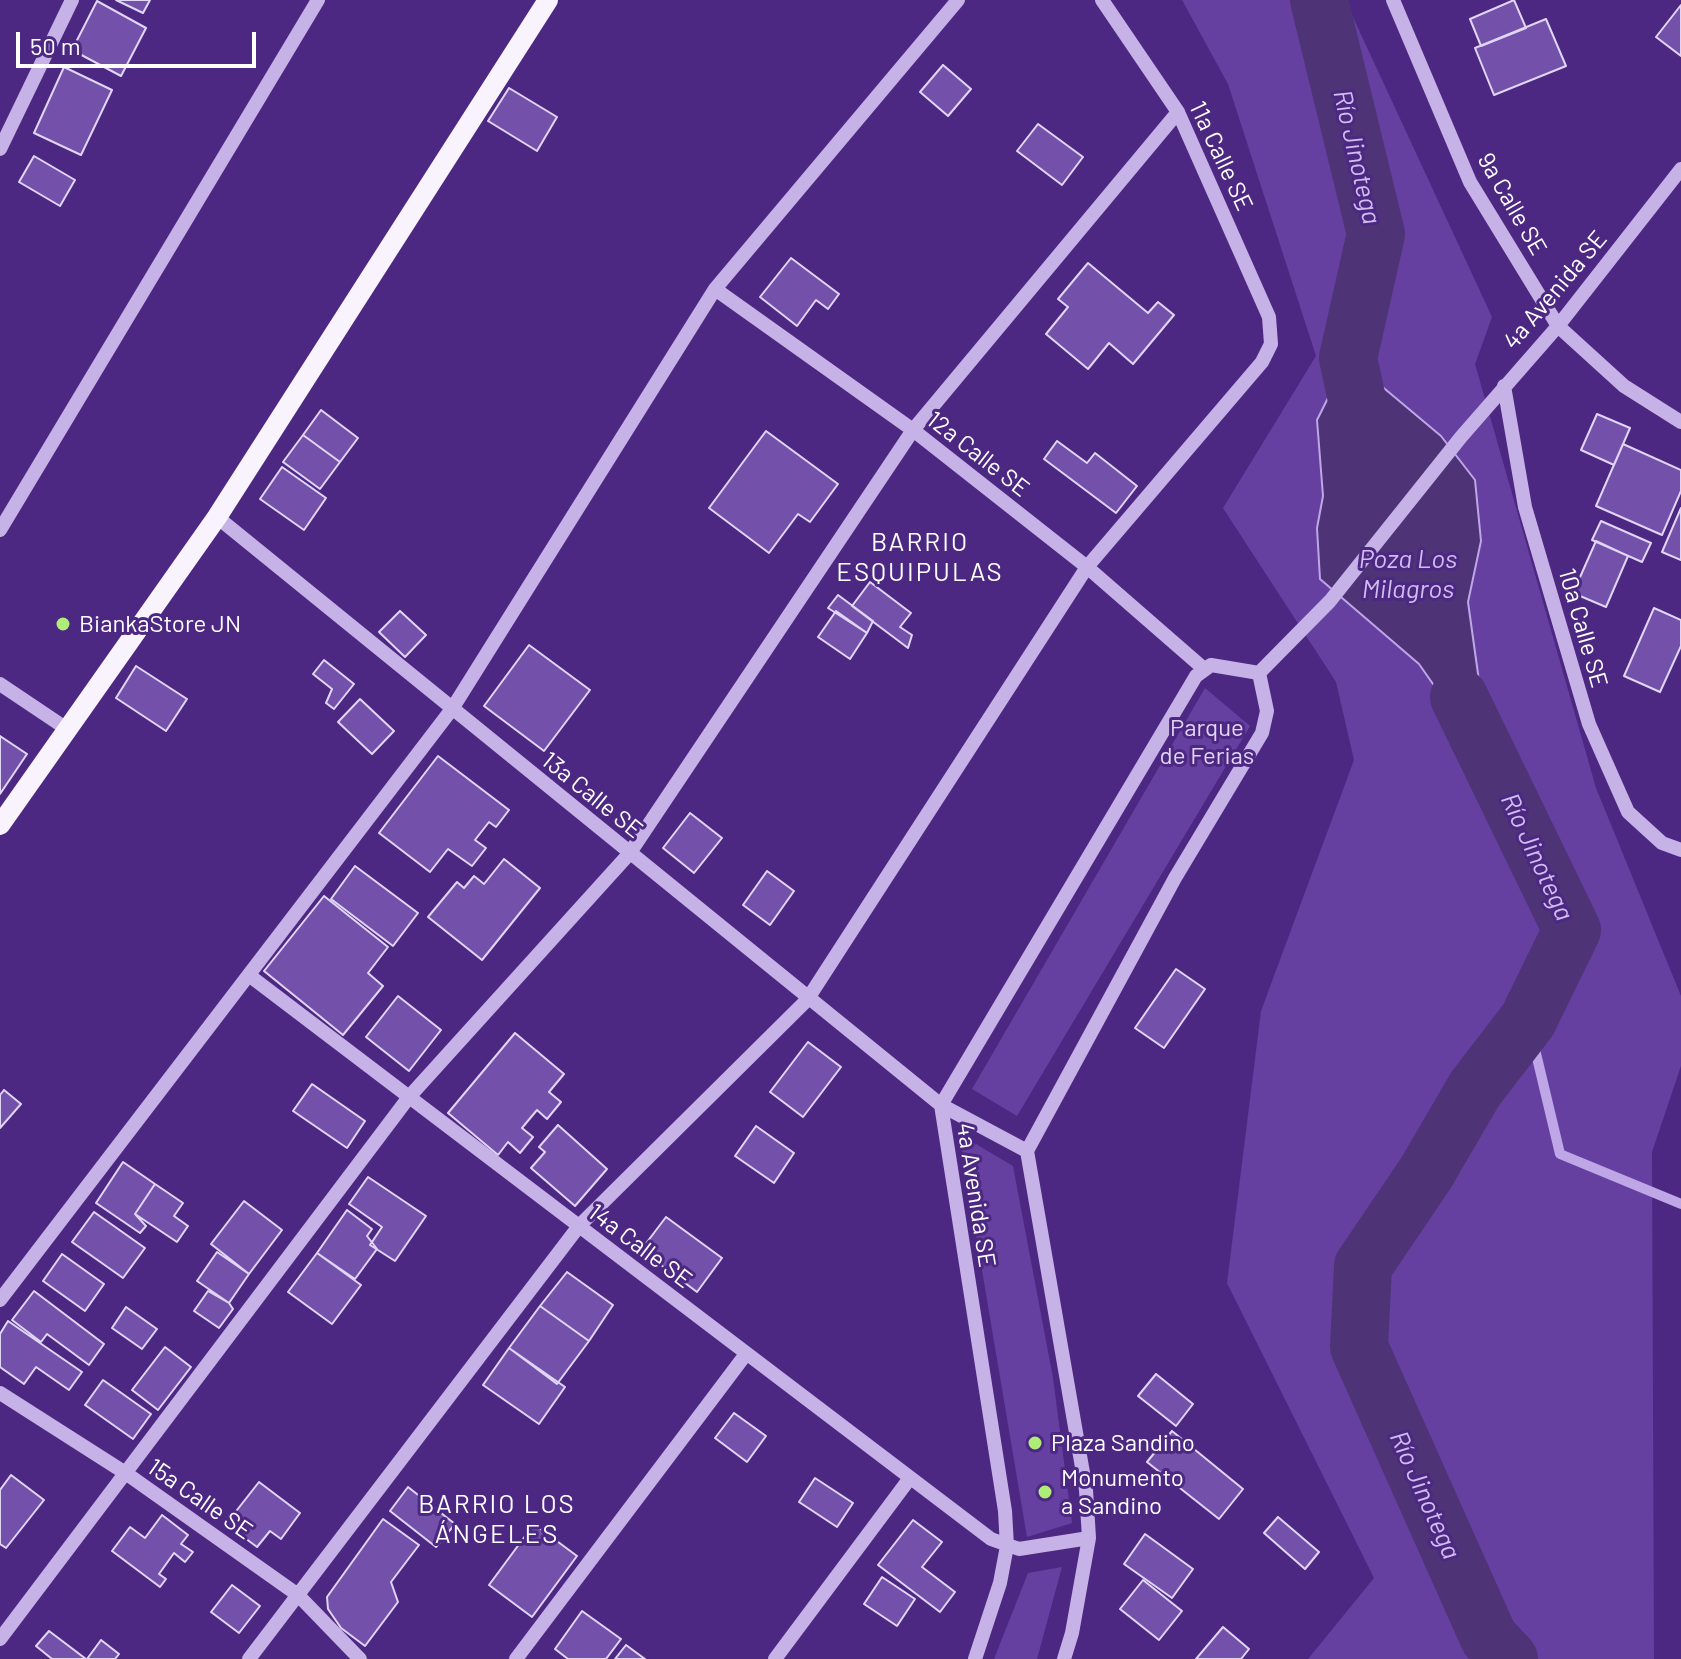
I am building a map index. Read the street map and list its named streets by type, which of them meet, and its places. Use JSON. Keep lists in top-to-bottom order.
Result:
{
  "streets": {
    "street": [
      "11a Calle SE",
      "9a Calle SE",
      "4a Avenida SE",
      "12a Calle SE",
      "10a Calle SE",
      "13a Calle SE",
      "14a Calle SE",
      "15a Calle SE"
    ]
  },
  "crossings": [
    ["11a Calle SE", "12a Calle SE"],
    ["9a Calle SE", "4a Avenida SE"],
    ["4a Avenida SE", "12a Calle SE"],
    ["4a Avenida SE", "10a Calle SE"],
    ["4a Avenida SE", "13a Calle SE"],
    ["4a Avenida SE", "14a Calle SE"]
  ],
  "districts": ["BARRIO ESQUIPULAS", "BARRIO LOS ÁNGELES"],
  "water": ["Río Jinotega", "Poza Los Milagros"],
  "parks": ["Parque de Ferias"],
  "places": ["BiankaStore JN", "Plaza Sandino", "Monumento a Sandino"],
  "scale_bar": "50 m"
}
